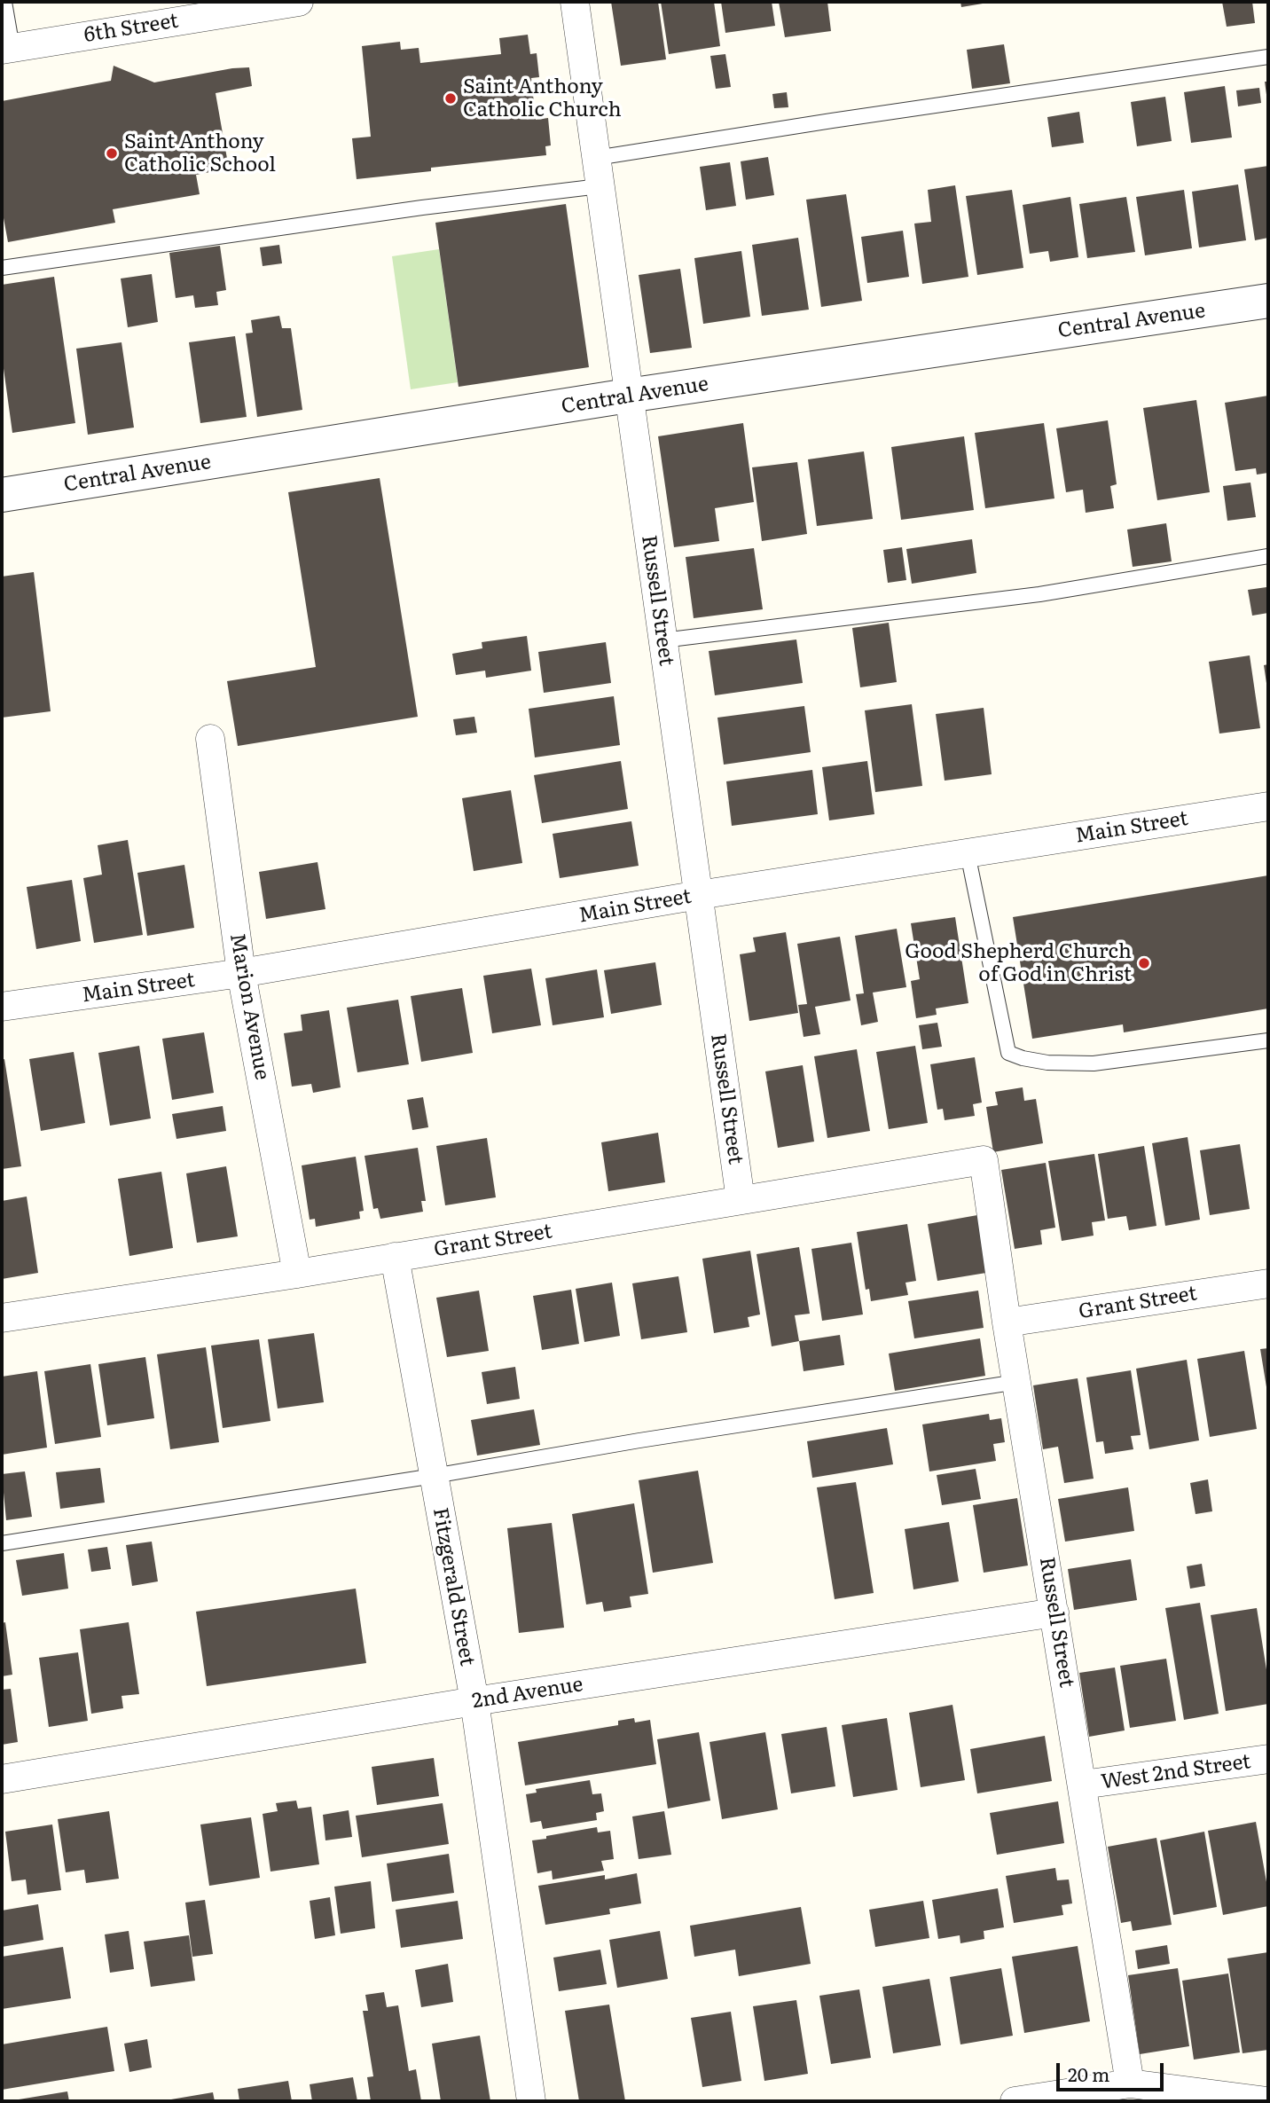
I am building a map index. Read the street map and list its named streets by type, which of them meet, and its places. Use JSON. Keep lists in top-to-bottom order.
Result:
{
  "streets": {
    "street": [
      "6th Street",
      "Central Avenue",
      "Russell Street",
      "Main Street",
      "Marion Avenue",
      "Grant Street",
      "Fitzgerald Street",
      "2nd Avenue",
      "West 2nd Street"
    ]
  },
  "crossings": [
    ["Central Avenue", "Russell Street"],
    ["Russell Street", "Main Street"],
    ["Russell Street", "Grant Street"],
    ["Russell Street", "2nd Avenue"],
    ["Russell Street", "West 2nd Street"],
    ["Main Street", "Marion Avenue"],
    ["Marion Avenue", "Grant Street"],
    ["Grant Street", "Fitzgerald Street"],
    ["Fitzgerald Street", "2nd Avenue"]
  ],
  "places": ["Saint Anthony Catholic Church", "Saint Anthony Catholic School", "Good Shepherd Church of God in Christ"],
  "scale_bar": "20 m"
}
